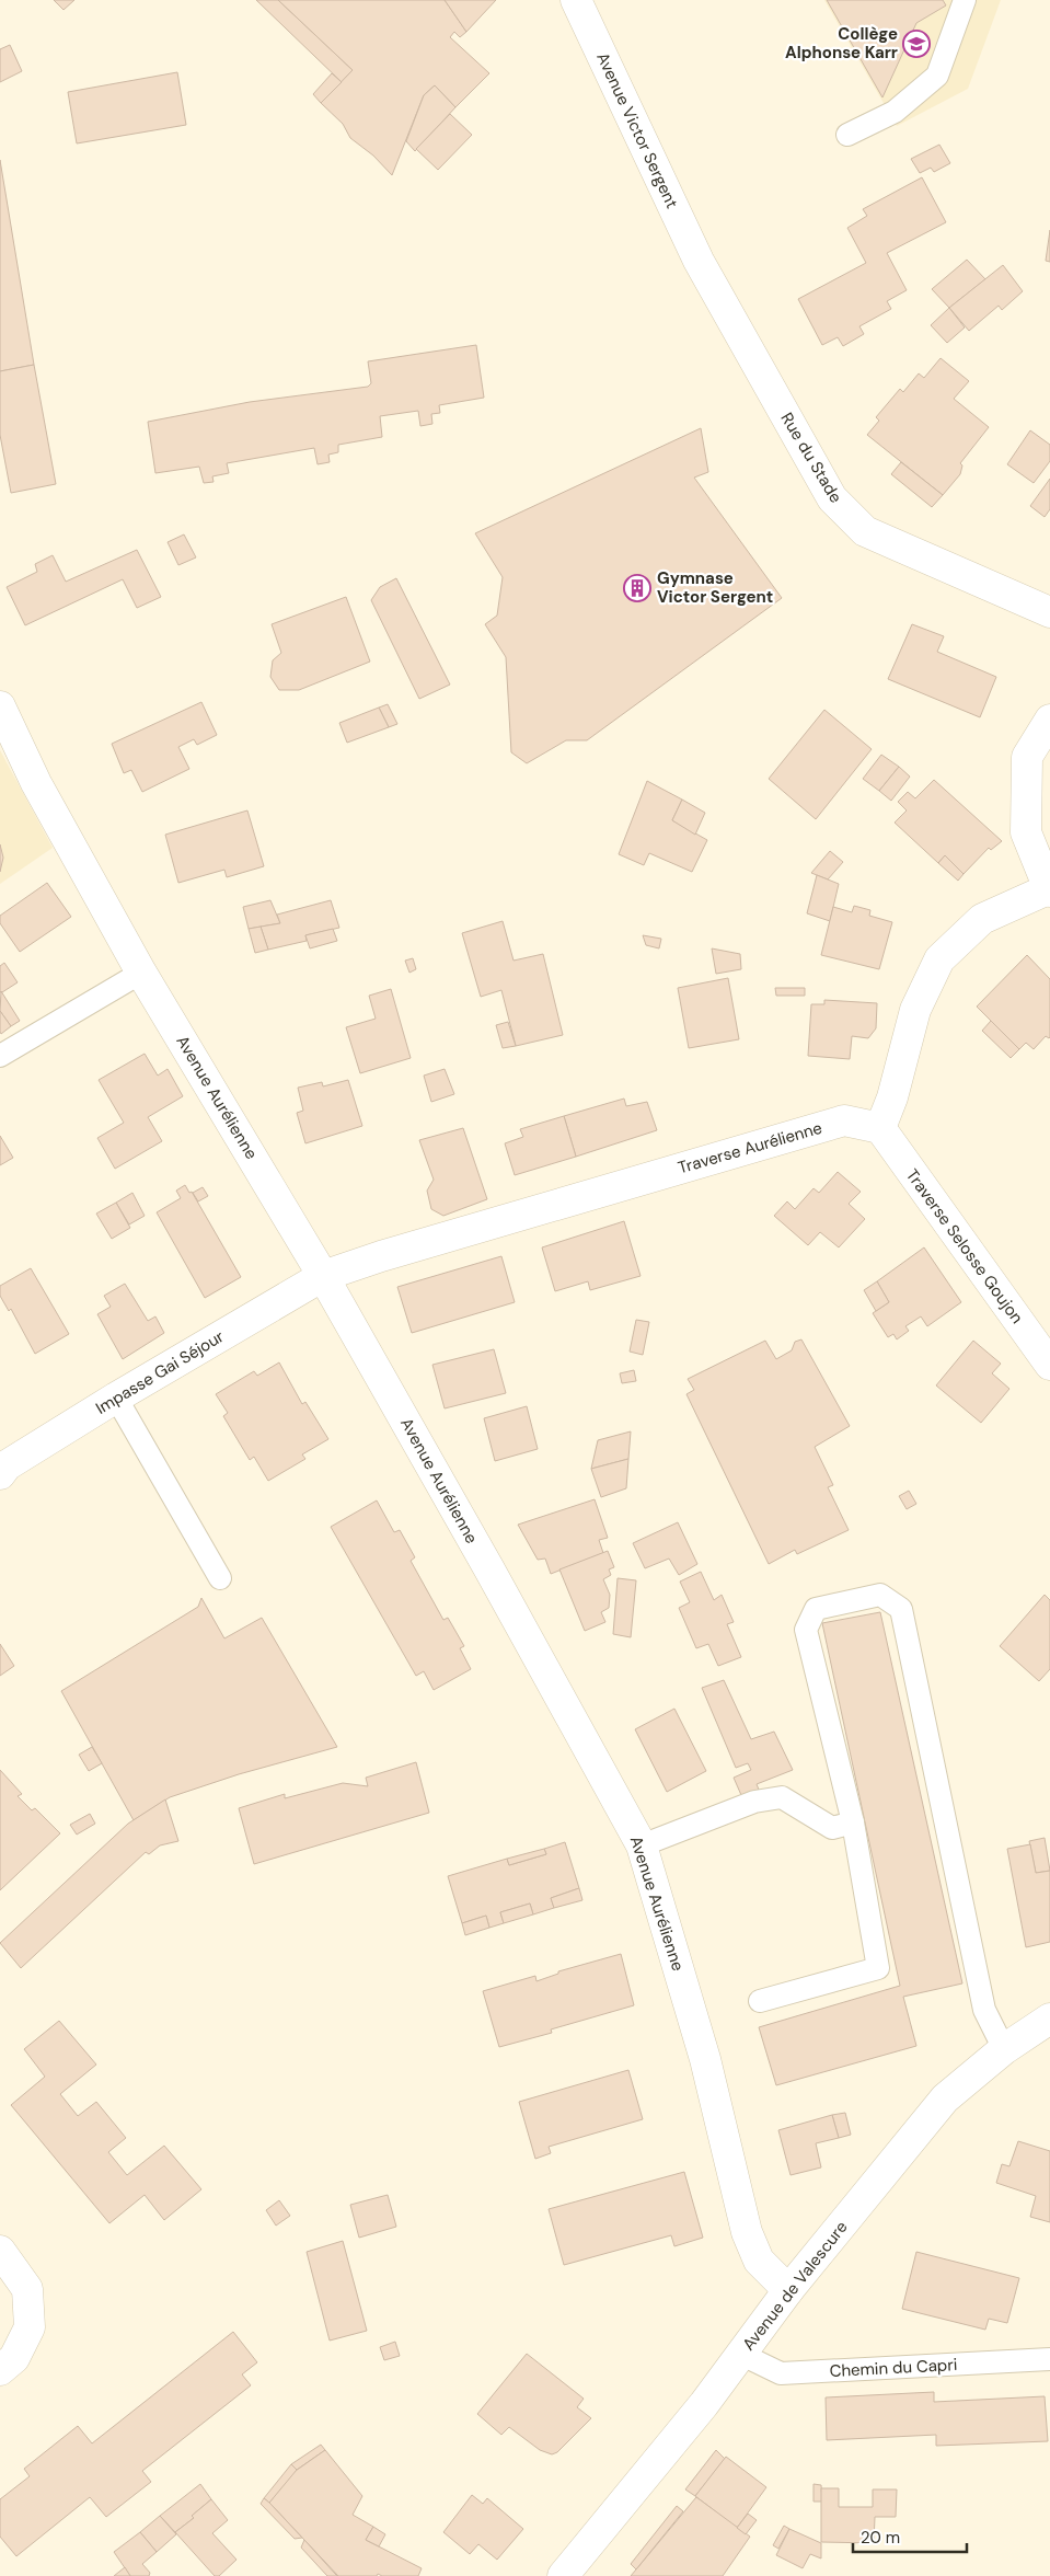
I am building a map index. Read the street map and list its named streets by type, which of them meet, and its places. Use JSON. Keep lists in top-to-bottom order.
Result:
{
  "streets": {
    "street": [
      "Avenue Victor Sergent",
      "Rue du Stade",
      "Avenue Aurélienne",
      "Traverse Aurélienne",
      "Traverse Selosse Goujon",
      "Impasse Gai Séjour",
      "Avenue de Valescure"
    ],
    "lane": ["Chemin du Capri"]
  },
  "crossings": [
    ["Avenue Victor Sergent", "Rue du Stade"],
    ["Avenue Aurélienne", "Traverse Aurélienne"],
    ["Avenue Aurélienne", "Impasse Gai Séjour"],
    ["Avenue Aurélienne", "Avenue de Valescure"],
    ["Traverse Aurélienne", "Traverse Selosse Goujon"],
    ["Traverse Aurélienne", "Impasse Gai Séjour"],
    ["Avenue de Valescure", "Chemin du Capri"]
  ],
  "places": {
    "school or university": ["Collège Alphonse Karr"],
    "building": ["Gymnase Victor Sergent"]
  },
  "scale_bar": "20 m"
}
